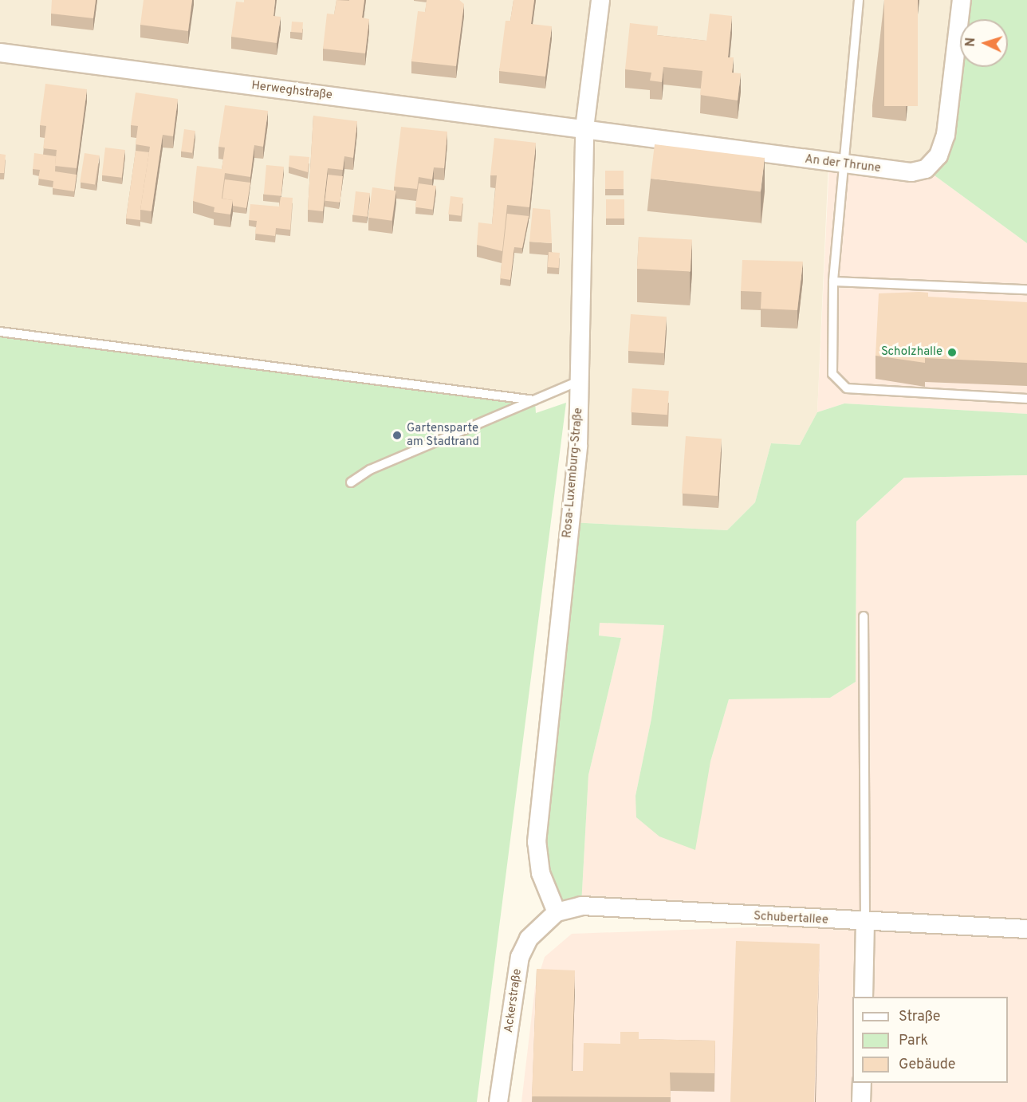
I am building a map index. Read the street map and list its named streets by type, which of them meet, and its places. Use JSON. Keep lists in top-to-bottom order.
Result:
{
  "streets": {
    "street": [
      "Herweghstraße",
      "An der Thrune",
      "Rosa-Luxemburg-Straße",
      "Schubertallee",
      "Ackerstraße"
    ]
  },
  "crossings": [
    ["Herweghstraße", "An der Thrune"],
    ["Herweghstraße", "Rosa-Luxemburg-Straße"],
    ["An der Thrune", "Rosa-Luxemburg-Straße"],
    ["Rosa-Luxemburg-Straße", "Schubertallee"],
    ["Rosa-Luxemburg-Straße", "Ackerstraße"],
    ["Schubertallee", "Ackerstraße"]
  ],
  "places": ["Scholzhalle", "Gartensparte am Stadtrand"],
  "legend": ["Straße", "Park", "Gebäude"],
  "north": "left"
}
